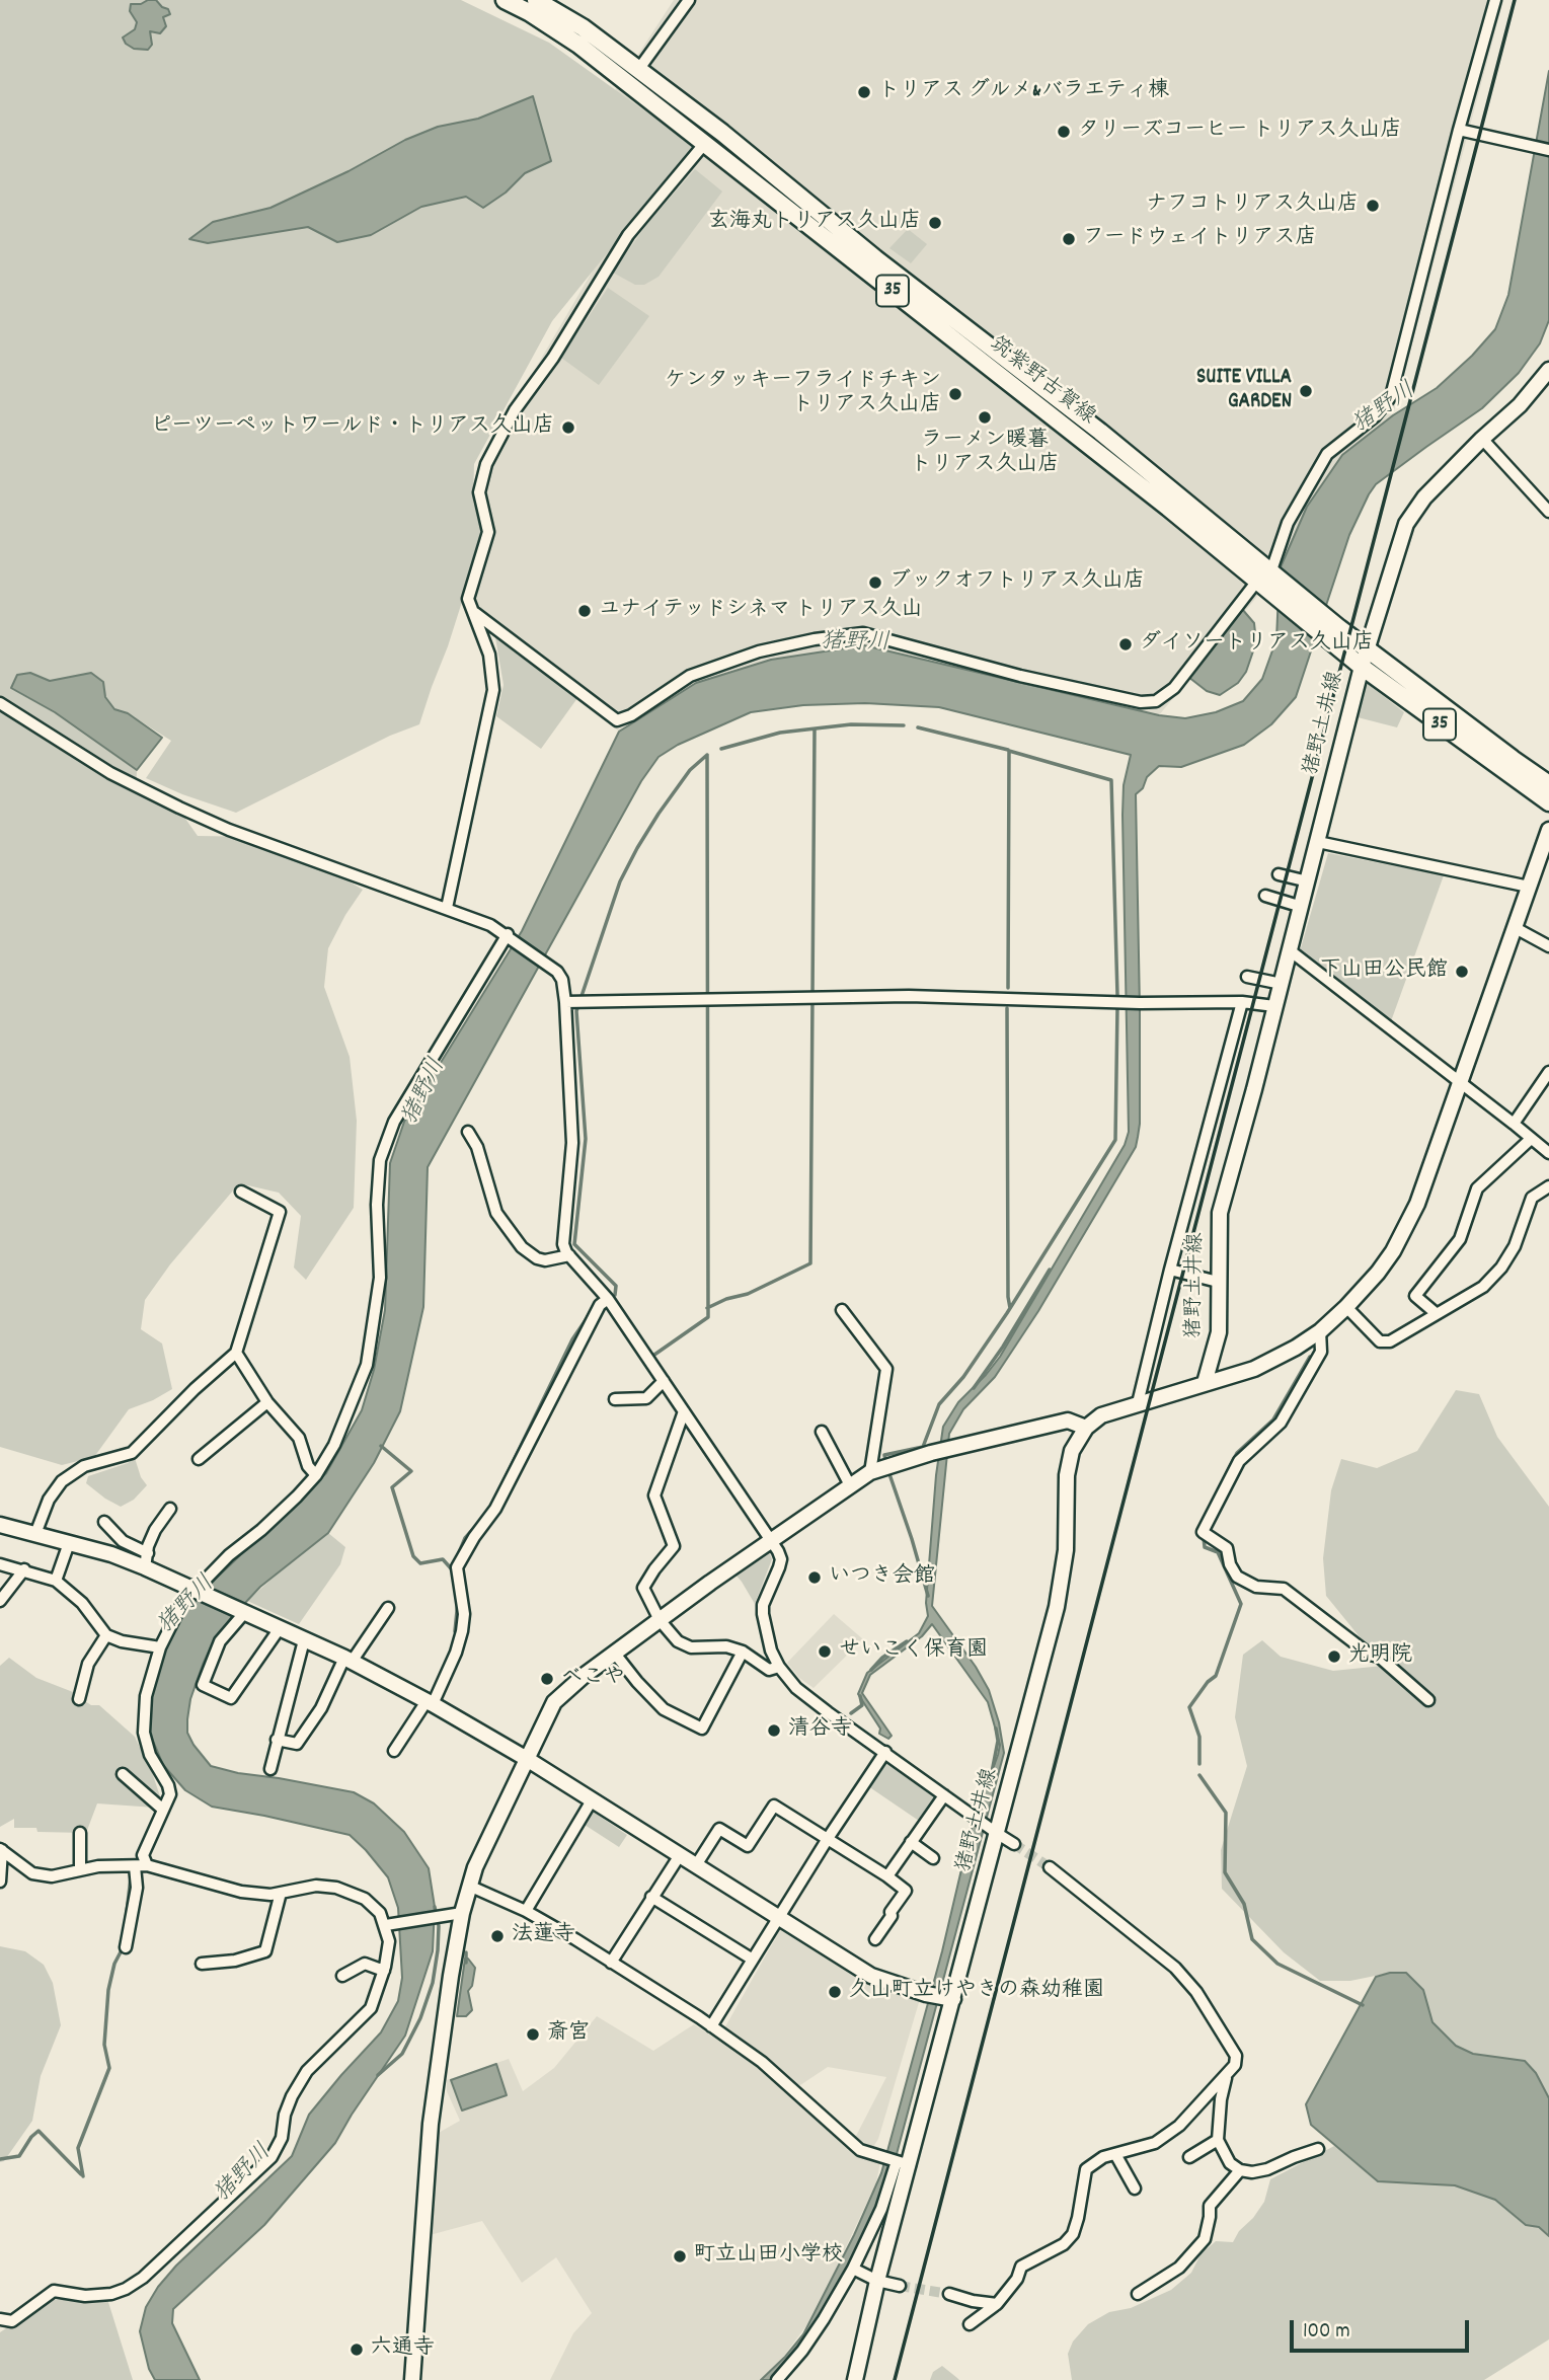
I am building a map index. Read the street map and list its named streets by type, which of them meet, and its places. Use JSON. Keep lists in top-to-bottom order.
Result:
{
  "streets": {
    "main road": ["35", "筑紫野古賀線"],
    "street": ["猪野土井線"]
  },
  "crossings": [
    ["筑紫野古賀線", "猪野土井線"]
  ],
  "water": ["猪野川"],
  "places": [
    "トリアス グルメ&バラエティ棟",
    "タリーズコーヒー トリアス久山店",
    "ナフコトリアス久山店",
    "玄海丸トリアス久山店",
    "フードウェイトリアス店",
    "SUITE VILLA GARDEN",
    "ケンタッキーフライドチキン トリアス久山店",
    "ラーメン暖暮 トリアス久山店",
    "ピーツーペットワールド・トリアス久山店",
    "ブックオフトリアス久山店",
    "ユナイテッドシネマ トリアス久山",
    "ダイソートリアス久山店",
    "下山田公民館",
    "いつき会館",
    "せいこく保育園",
    "光明院",
    "べこや",
    "清谷寺",
    "法蓮寺",
    "久山町立けやきの森幼稚園",
    "斎宮",
    "町立山田小学校",
    "六通寺"
  ],
  "scale_bar": "100 m"
}
